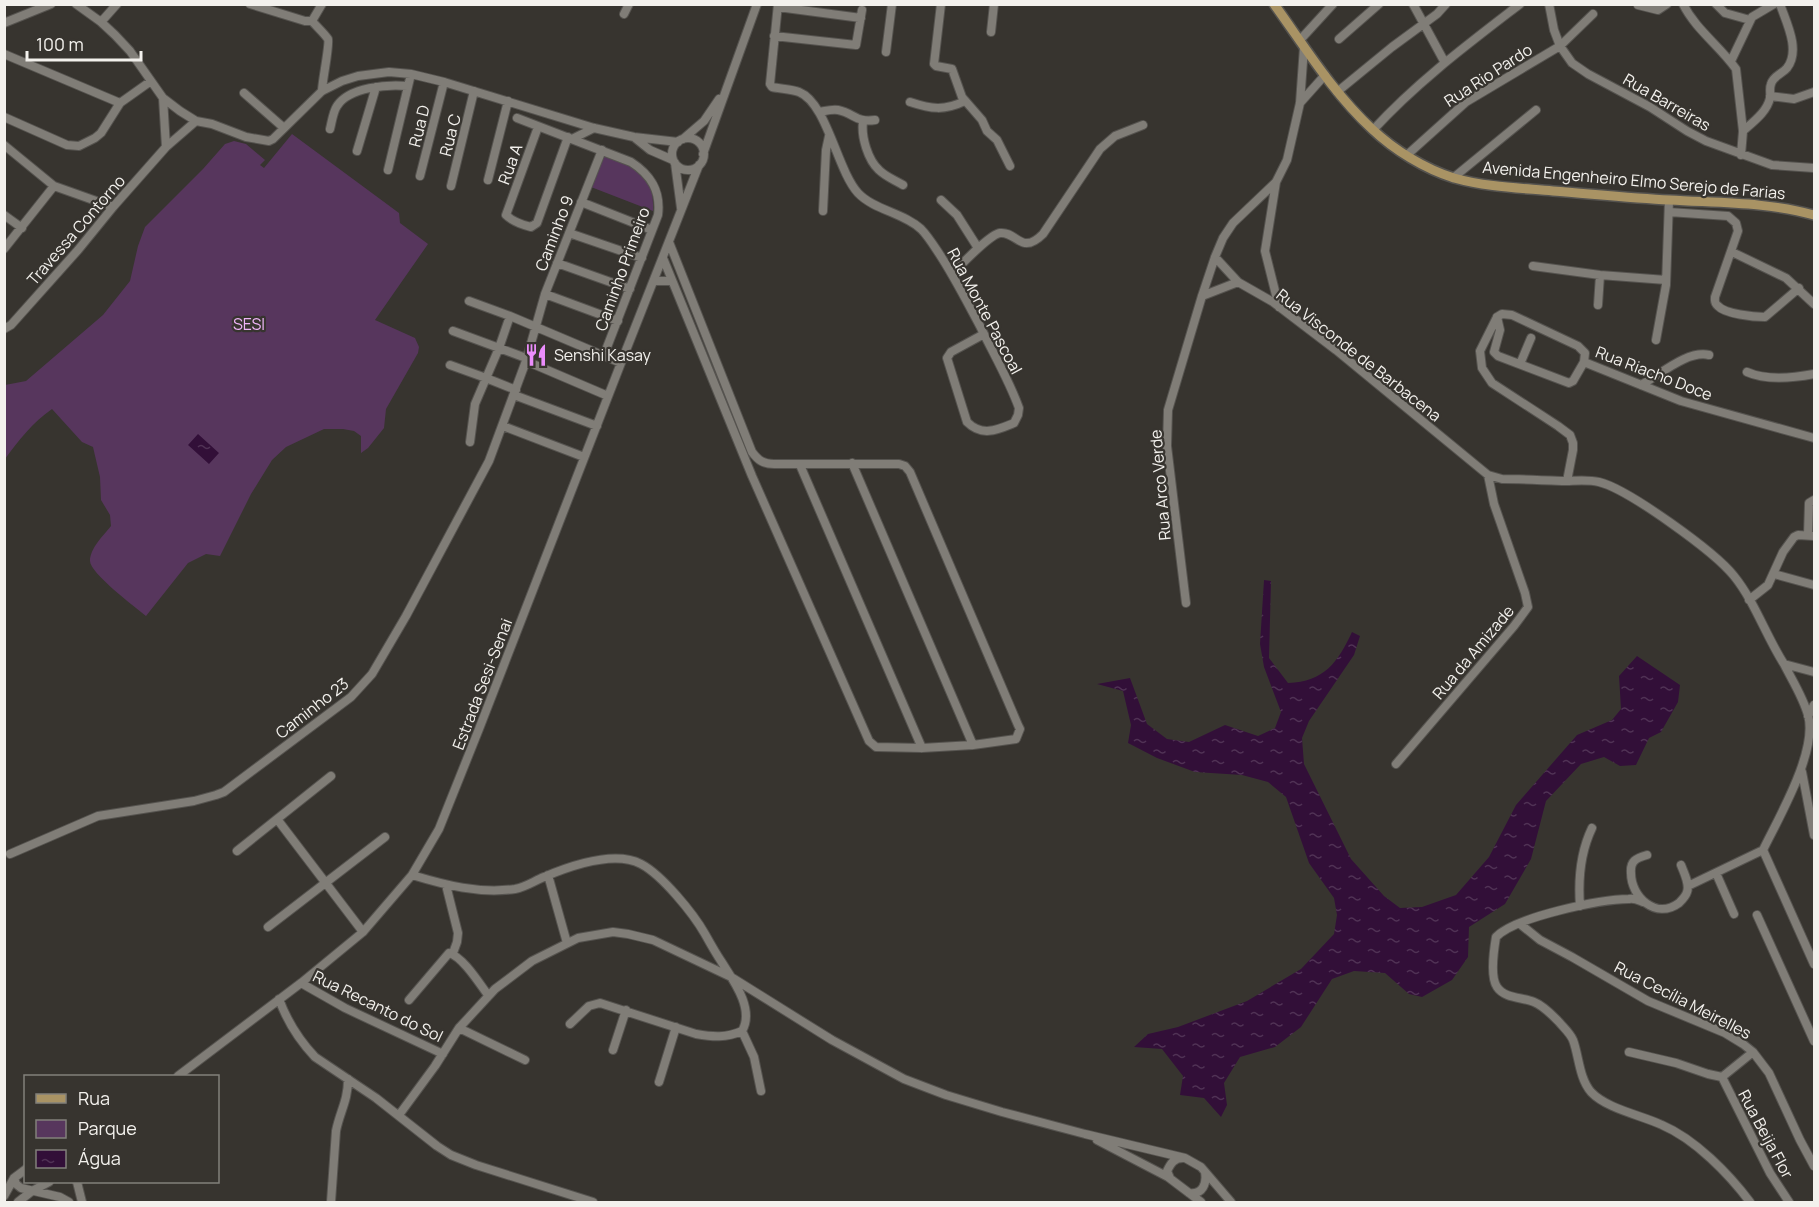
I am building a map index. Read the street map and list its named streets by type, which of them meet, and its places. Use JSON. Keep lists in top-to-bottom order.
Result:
{
  "streets": {
    "main road": ["Avenida Engenheiro Elmo Serejo de Farias"],
    "street": [
      "Rua Rio Pardo",
      "Rua Barreiras",
      "Rua D",
      "Rua C",
      "Rua A",
      "Travessa Contorno",
      "Caminho 9",
      "Caminho Primeiro",
      "Rua Monte Pascoal",
      "Rua Visconde de Barbacena",
      "Rua Riacho Doce",
      "Rua Arco Verde",
      "Rua da Amizade",
      "Estrada Sesi-Senai",
      "Caminho 23",
      "Rua Cecília Meirelles",
      "Rua Recanto do Sol",
      "Rua Beija Flor"
    ]
  },
  "crossings": [
    ["Rua Rio Pardo", "Rua Barreiras"],
    ["Rua Rio Pardo", "Avenida Engenheiro Elmo Serejo de Farias"],
    ["Rua A", "Caminho Primeiro"],
    ["Caminho 9", "Caminho Primeiro"],
    ["Caminho 9", "Caminho 23"],
    ["Rua Visconde de Barbacena", "Rua Arco Verde"],
    ["Rua Visconde de Barbacena", "Rua da Amizade"],
    ["Estrada Sesi-Senai", "Rua Recanto do Sol"],
    ["Rua Cecília Meirelles", "Rua Beija Flor"]
  ],
  "parks": ["SESI"],
  "places": {
    "restaurant": ["Senshi Kasay"]
  },
  "legend": ["Rua", "Parque", "Água"],
  "scale_bar": "100 m"
}
